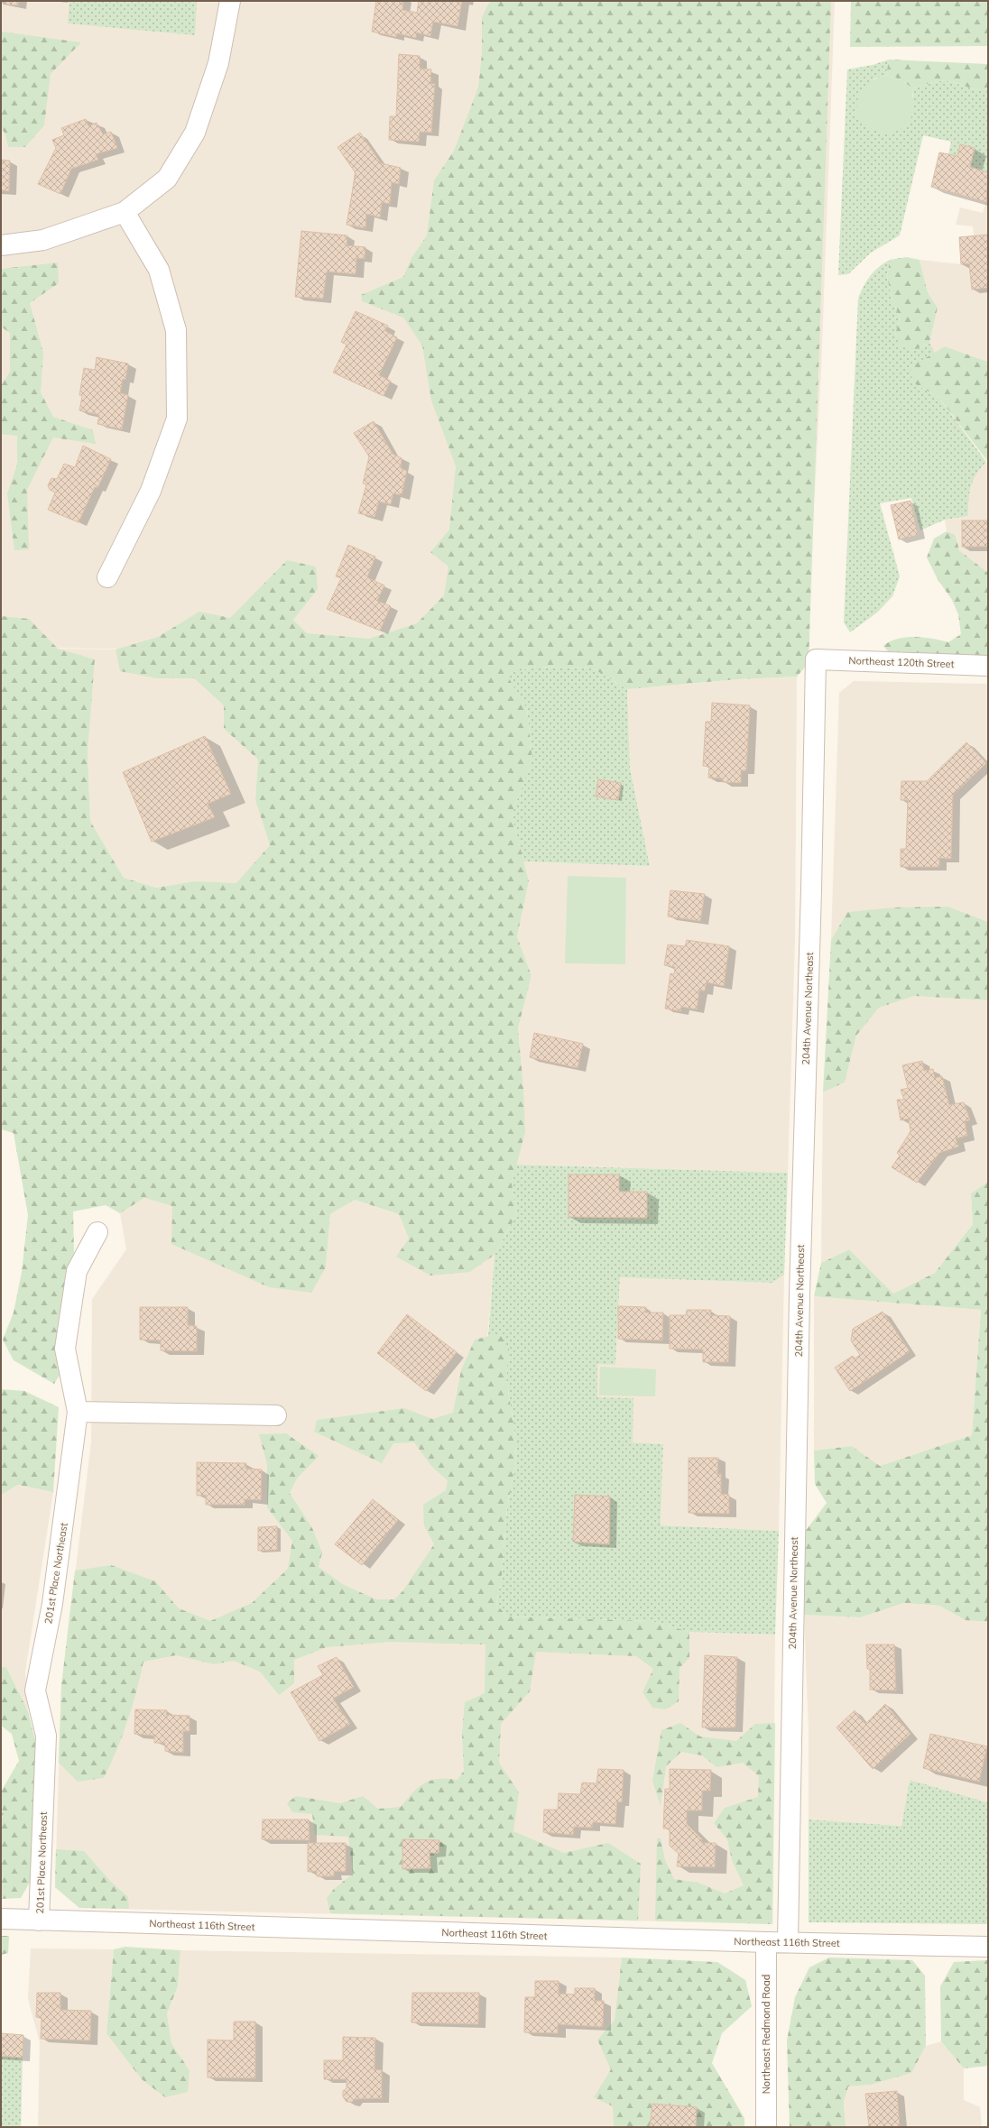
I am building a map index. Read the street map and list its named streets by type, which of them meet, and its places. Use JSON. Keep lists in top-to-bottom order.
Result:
{
  "streets": {
    "street": [
      "Northeast 120th Street",
      "204th Avenue Northeast",
      "201st Place Northeast",
      "Northeast 116th Street",
      "Northeast Redmond Road"
    ]
  },
  "crossings": [
    ["Northeast 120th Street", "204th Avenue Northeast"],
    ["204th Avenue Northeast", "Northeast 116th Street"],
    ["201st Place Northeast", "Northeast 116th Street"],
    ["Northeast 116th Street", "Northeast Redmond Road"]
  ]
}
